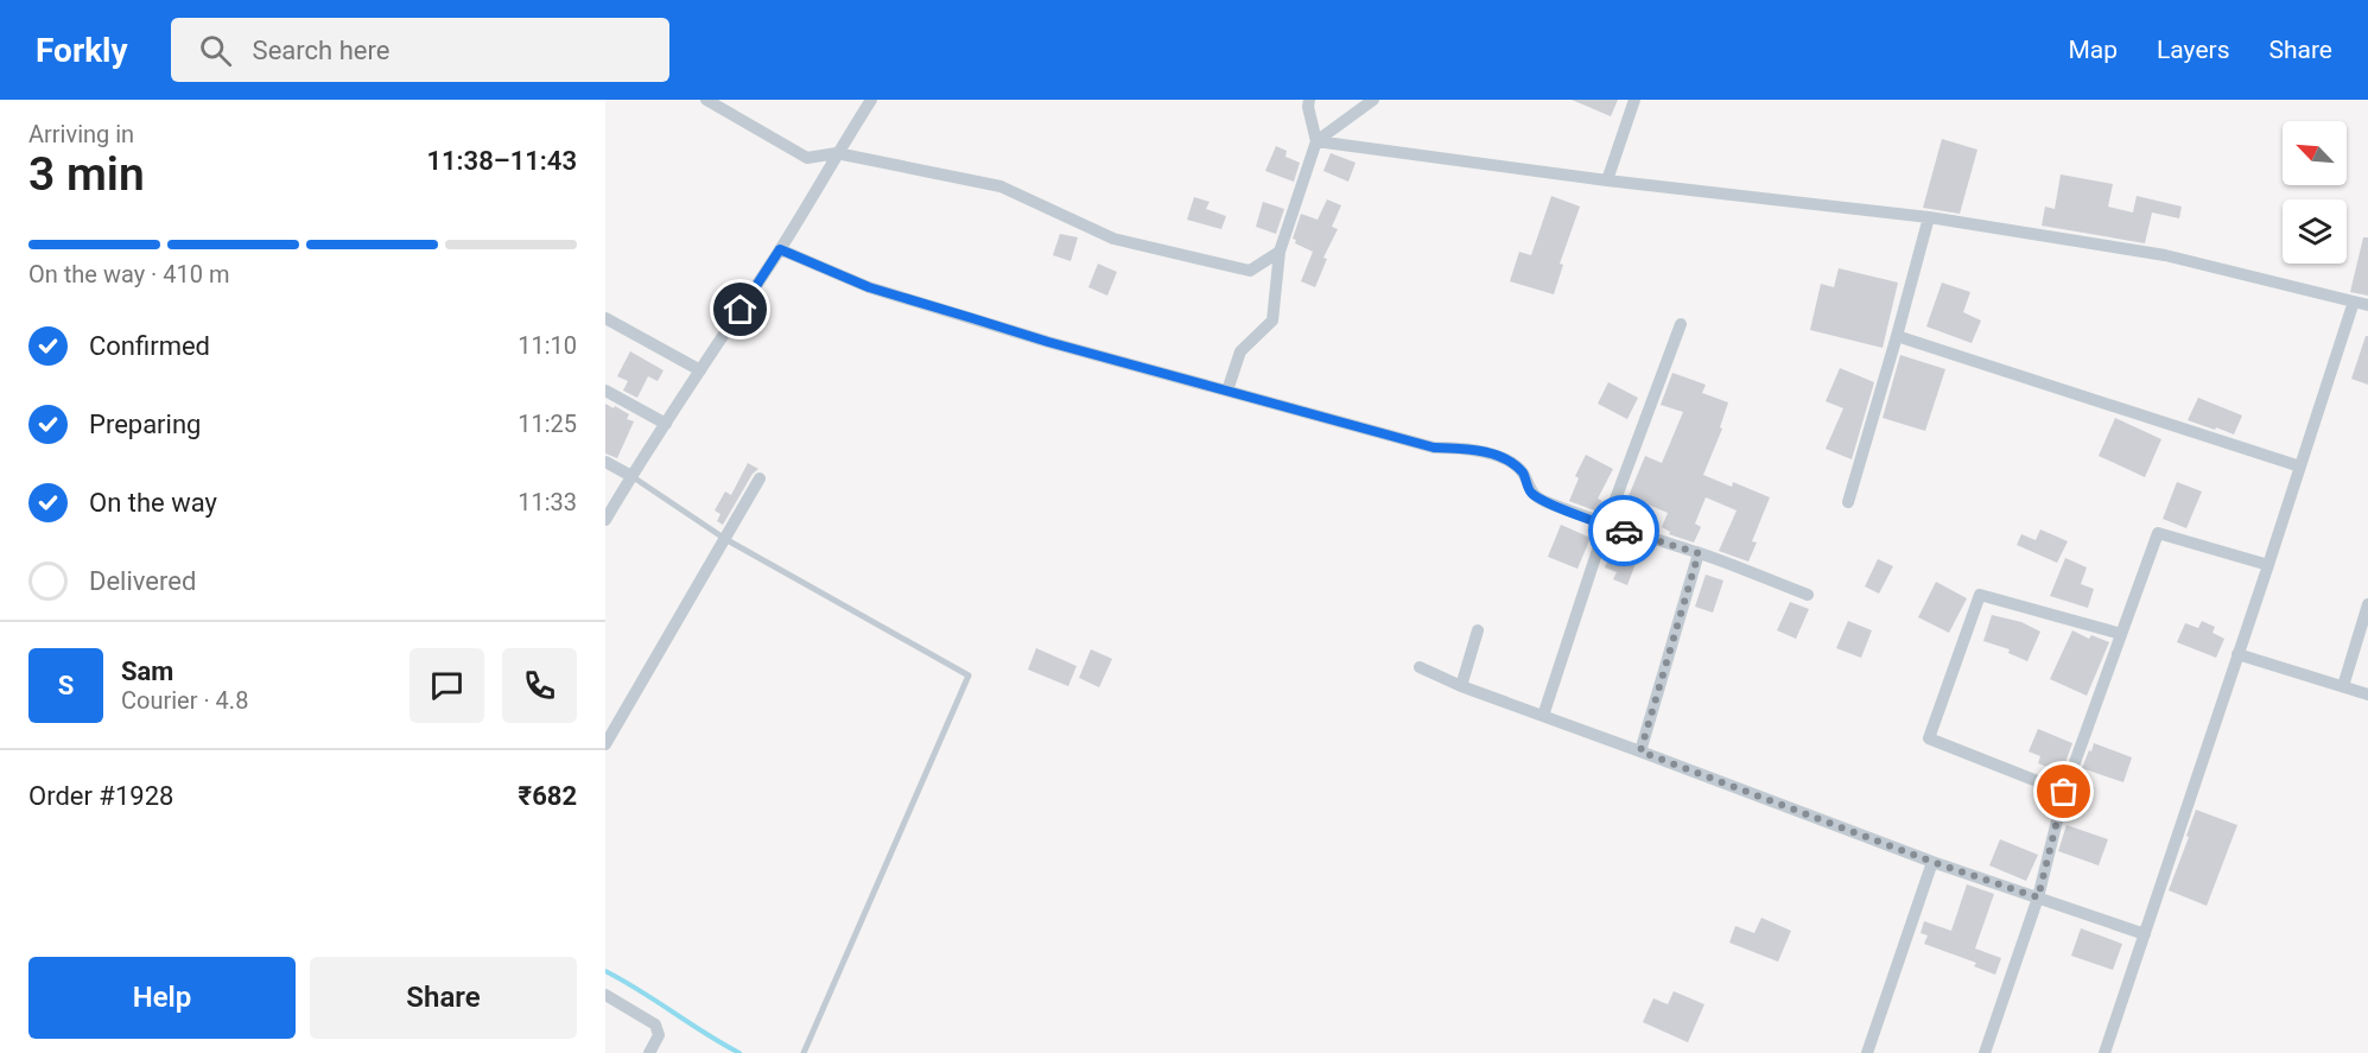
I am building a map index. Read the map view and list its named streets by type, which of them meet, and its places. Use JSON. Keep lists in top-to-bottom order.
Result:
{
  "north": "top left",
  "page": {
    "header": "Forkly",
    "search": "Search here",
    "nav": ["Map", "Layers", "Share"],
    "heading": ["3 min", "Arriving in", "11:38–11:43"],
    "panel": [
      "Sam",
      "Courier · 4.8",
      "Order #1928",
      "₹682"
    ],
    "bar": "On the way · 410 m",
    "list": [
      ["Confirmed", "11:10"],
      ["Preparing", "11:25"],
      ["On the way", "11:33"],
      "Delivered"
    ],
    "round": "S",
    "buttons": ["Help", "Share"]
  }
}
